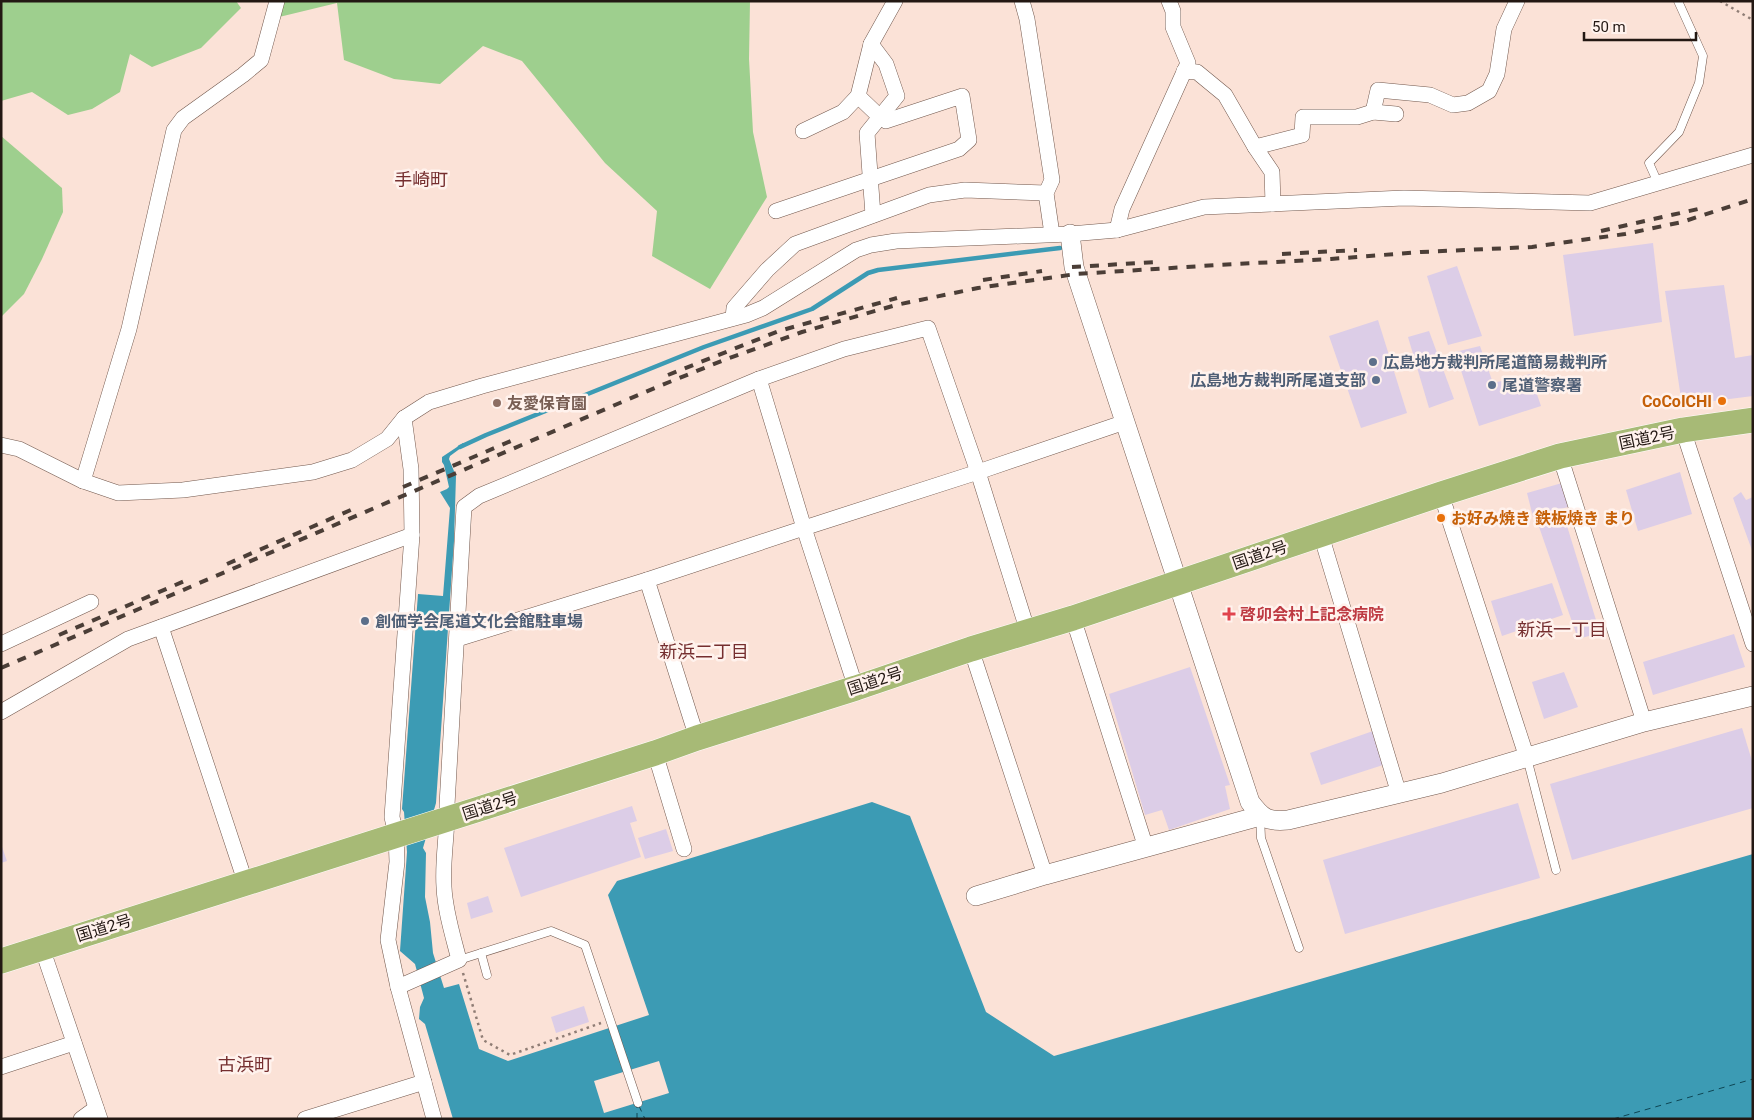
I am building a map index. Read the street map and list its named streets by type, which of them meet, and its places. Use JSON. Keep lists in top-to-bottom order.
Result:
{
  "streets": {
    "highway": ["国道2号"]
  },
  "districts": [
    "手崎町",
    "新浜一丁目",
    "新浜二丁目",
    "古浜町"
  ],
  "places": {
    "other": [
      "広島地方裁判所尾道簡易裁判所",
      "広島地方裁判所尾道支部",
      "尾道警察署",
      "CoCoICHI",
      "友愛保育園",
      "お好み焼き 鉄板焼き まり",
      "創価学会尾道文化会館駐車場"
    ],
    "health": ["啓卯会村上記念病院"]
  },
  "scale_bar": "50 m"
}
